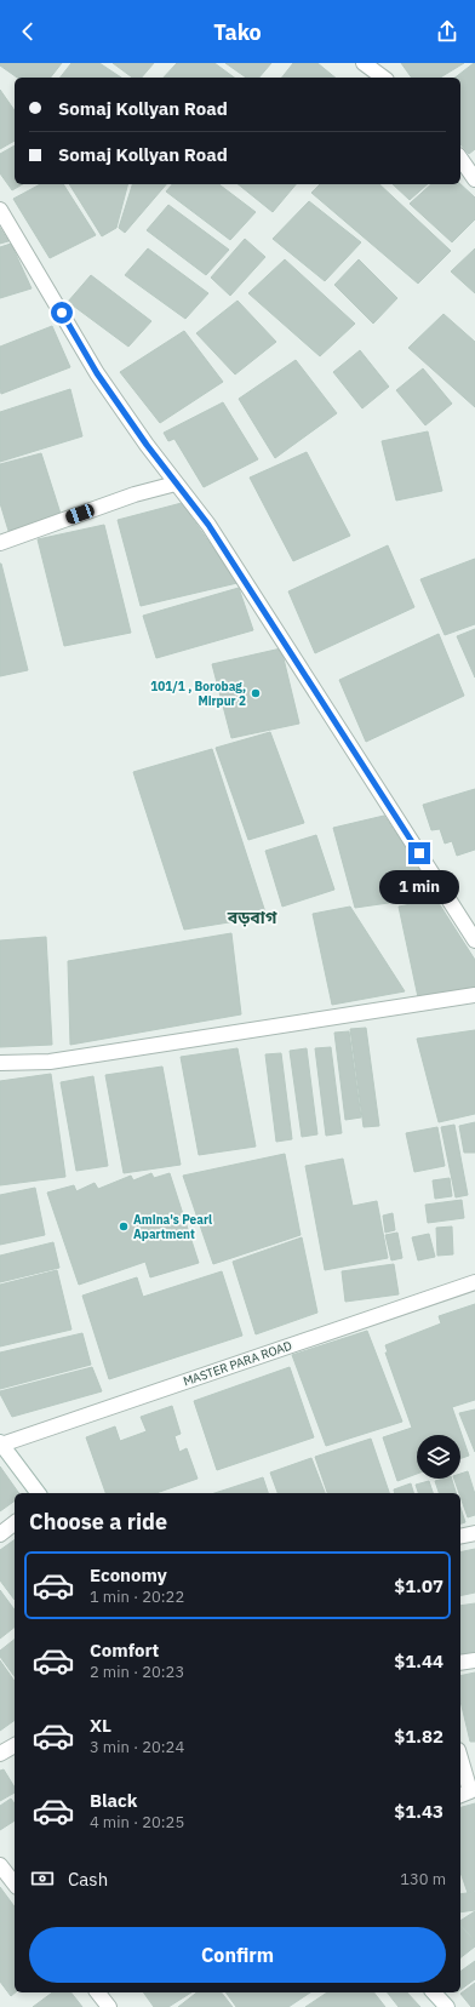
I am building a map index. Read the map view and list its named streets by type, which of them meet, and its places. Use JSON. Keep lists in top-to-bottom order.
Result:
{
  "streets": {
    "street": ["MASTER PARA ROAD"]
  },
  "districts": ["বড়বাগ"],
  "places": ["101/1 , Borobag, Mirpur 2", "Amina's Pearl Apartment"],
  "page": {
    "header": "Tako",
    "banner": ["Somaj Kollyan Road", "Somaj Kollyan Road"],
    "bubble": "1 min",
    "heading": "Choose a ride",
    "list": [
      {
        "name": "Economy",
        "note": "1 min · 20:22",
        "value": "$1.07"
      },
      {
        "name": "Comfort",
        "note": "2 min · 20:23",
        "value": "$1.44"
      },
      {
        "name": "XL",
        "note": "3 min · 20:24",
        "value": "$1.82"
      },
      {
        "name": "Black",
        "note": "4 min · 20:25",
        "value": "$1.43"
      }
    ],
    "pay": ["Cash", "130 m"],
    "buttons": "Confirm"
  }
}
